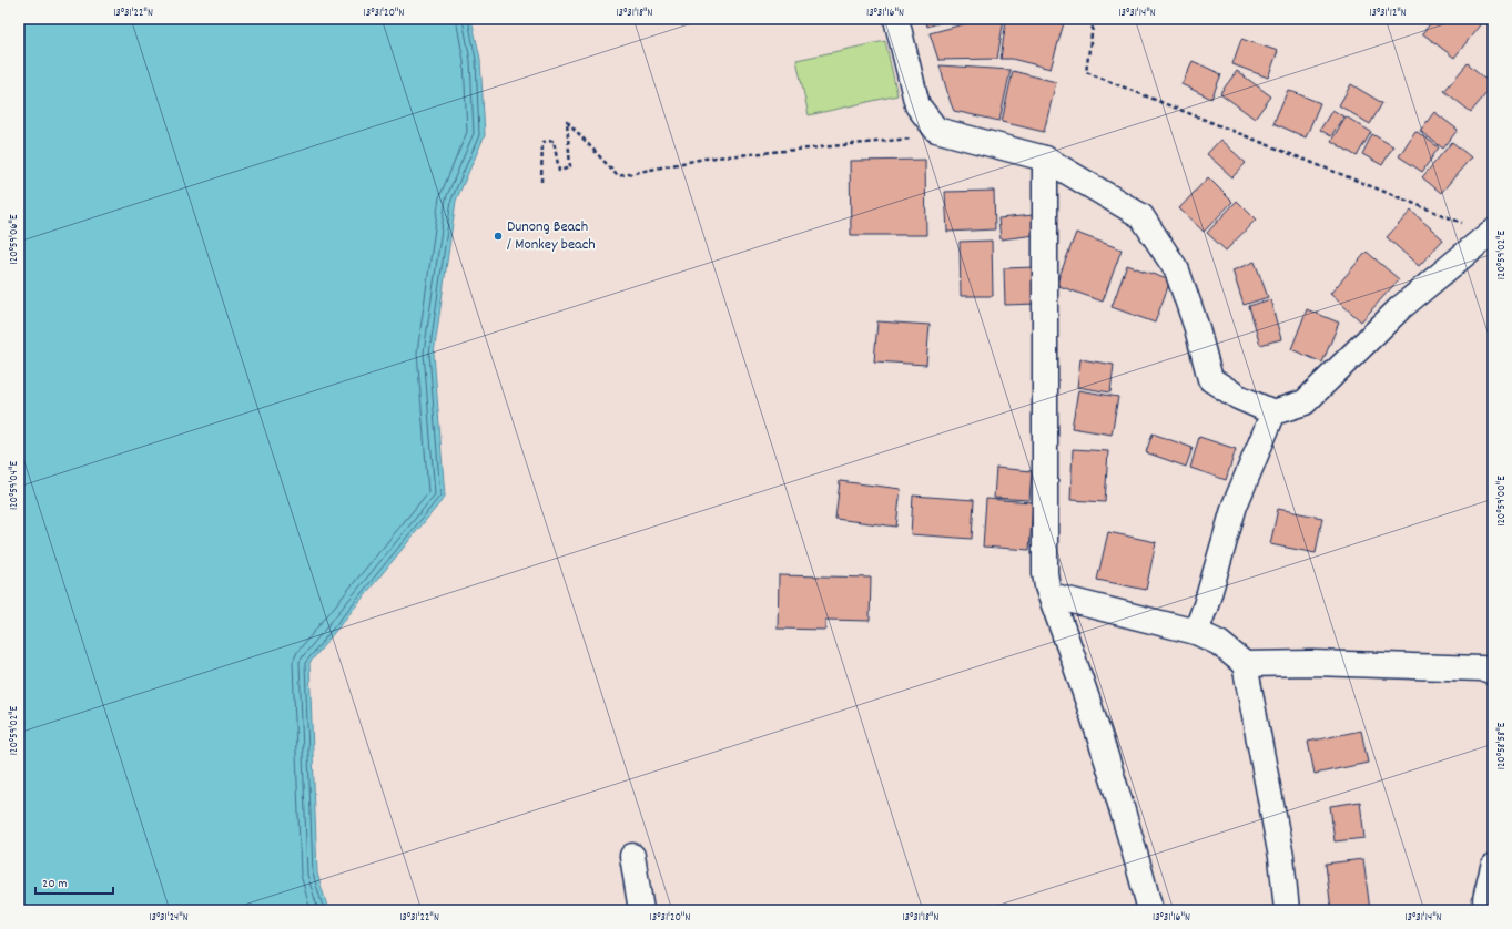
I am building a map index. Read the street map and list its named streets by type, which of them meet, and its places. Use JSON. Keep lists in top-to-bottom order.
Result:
{
  "places": ["Dunong Beach / Monkey beach"],
  "scale_bar": "20 m",
  "coordinates": [
    "13°31'22\"N",
    "13°31'20\"N",
    "13°31'18\"N",
    "13°31'16\"N",
    "13°31'14\"N",
    "13°31'12\"N",
    "120°59'06\"E",
    "120°59'02\"E",
    "120°59'04\"E",
    "120°59'00\"E",
    "120°58'58\"E",
    "13°31'24\"N"
  ]
}
